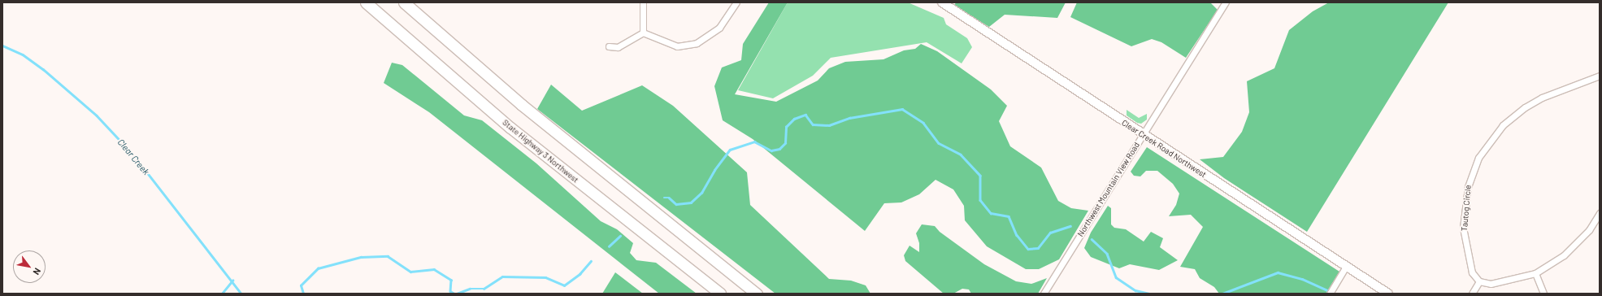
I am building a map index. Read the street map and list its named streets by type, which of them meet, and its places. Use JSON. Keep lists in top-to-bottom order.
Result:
{
  "streets": {
    "highway": ["State Highway 3 Northwest"],
    "main road": ["Clear Creek Road Northwest"],
    "street": ["Northwest Mountain View Road", "Tautog Circle"]
  },
  "crossings": [
    ["Clear Creek Road Northwest", "Northwest Mountain View Road"]
  ],
  "water": ["Clear Creek"],
  "north": "bottom right"
}
